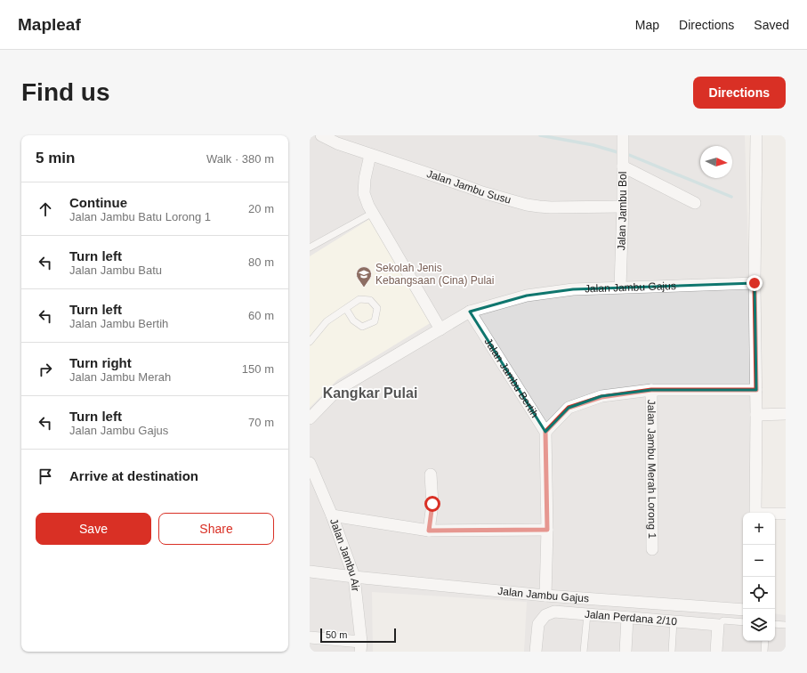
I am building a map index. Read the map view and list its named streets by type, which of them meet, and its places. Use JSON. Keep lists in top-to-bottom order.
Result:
{
  "streets": {
    "street": [
      "Jalan Jambu Susu",
      "Jalan Jambu Bol",
      "Jalan Jambu Gajus",
      "Jalan Jambu Bertih",
      "Jalan Jambu Merah Lorong 1",
      "Jalan Jambu Air",
      "Jalan Perdana 2/10"
    ]
  },
  "crossings": [
    ["Jalan Jambu Susu", "Jalan Jambu Bol"],
    ["Jalan Jambu Bol", "Jalan Jambu Gajus"],
    ["Jalan Jambu Gajus", "Jalan Jambu Bertih"],
    ["Jalan Jambu Gajus", "Jalan Jambu Air"]
  ],
  "districts": ["Kangkar Pulai"],
  "places": {
    "school or university": ["Sekolah Jenis Kebangsaan (Cina) Pulai"]
  },
  "scale_bar": "50 m",
  "north": "right",
  "page": {
    "header": "Mapleaf",
    "nav": ["Map", "Directions", "Saved"],
    "buttons": [
      "Directions",
      ["Save", "Share"]
    ],
    "title": "Find us",
    "heading": ["5 min", "Walk · 380 m"],
    "list": [
      ["Continue", "Jalan Jambu Batu Lorong 1", "20 m"],
      ["Turn left", "Jalan Jambu Batu", "80 m"],
      ["Turn left", "Jalan Jambu Bertih", "60 m"],
      ["Turn right", "Jalan Jambu Merah", "150 m"],
      ["Turn left", "Jalan Jambu Gajus", "70 m"],
      "Arrive at destination"
    ],
    "map_buttons": ["+", "−"],
    "scale": "50 m"
  }
}
